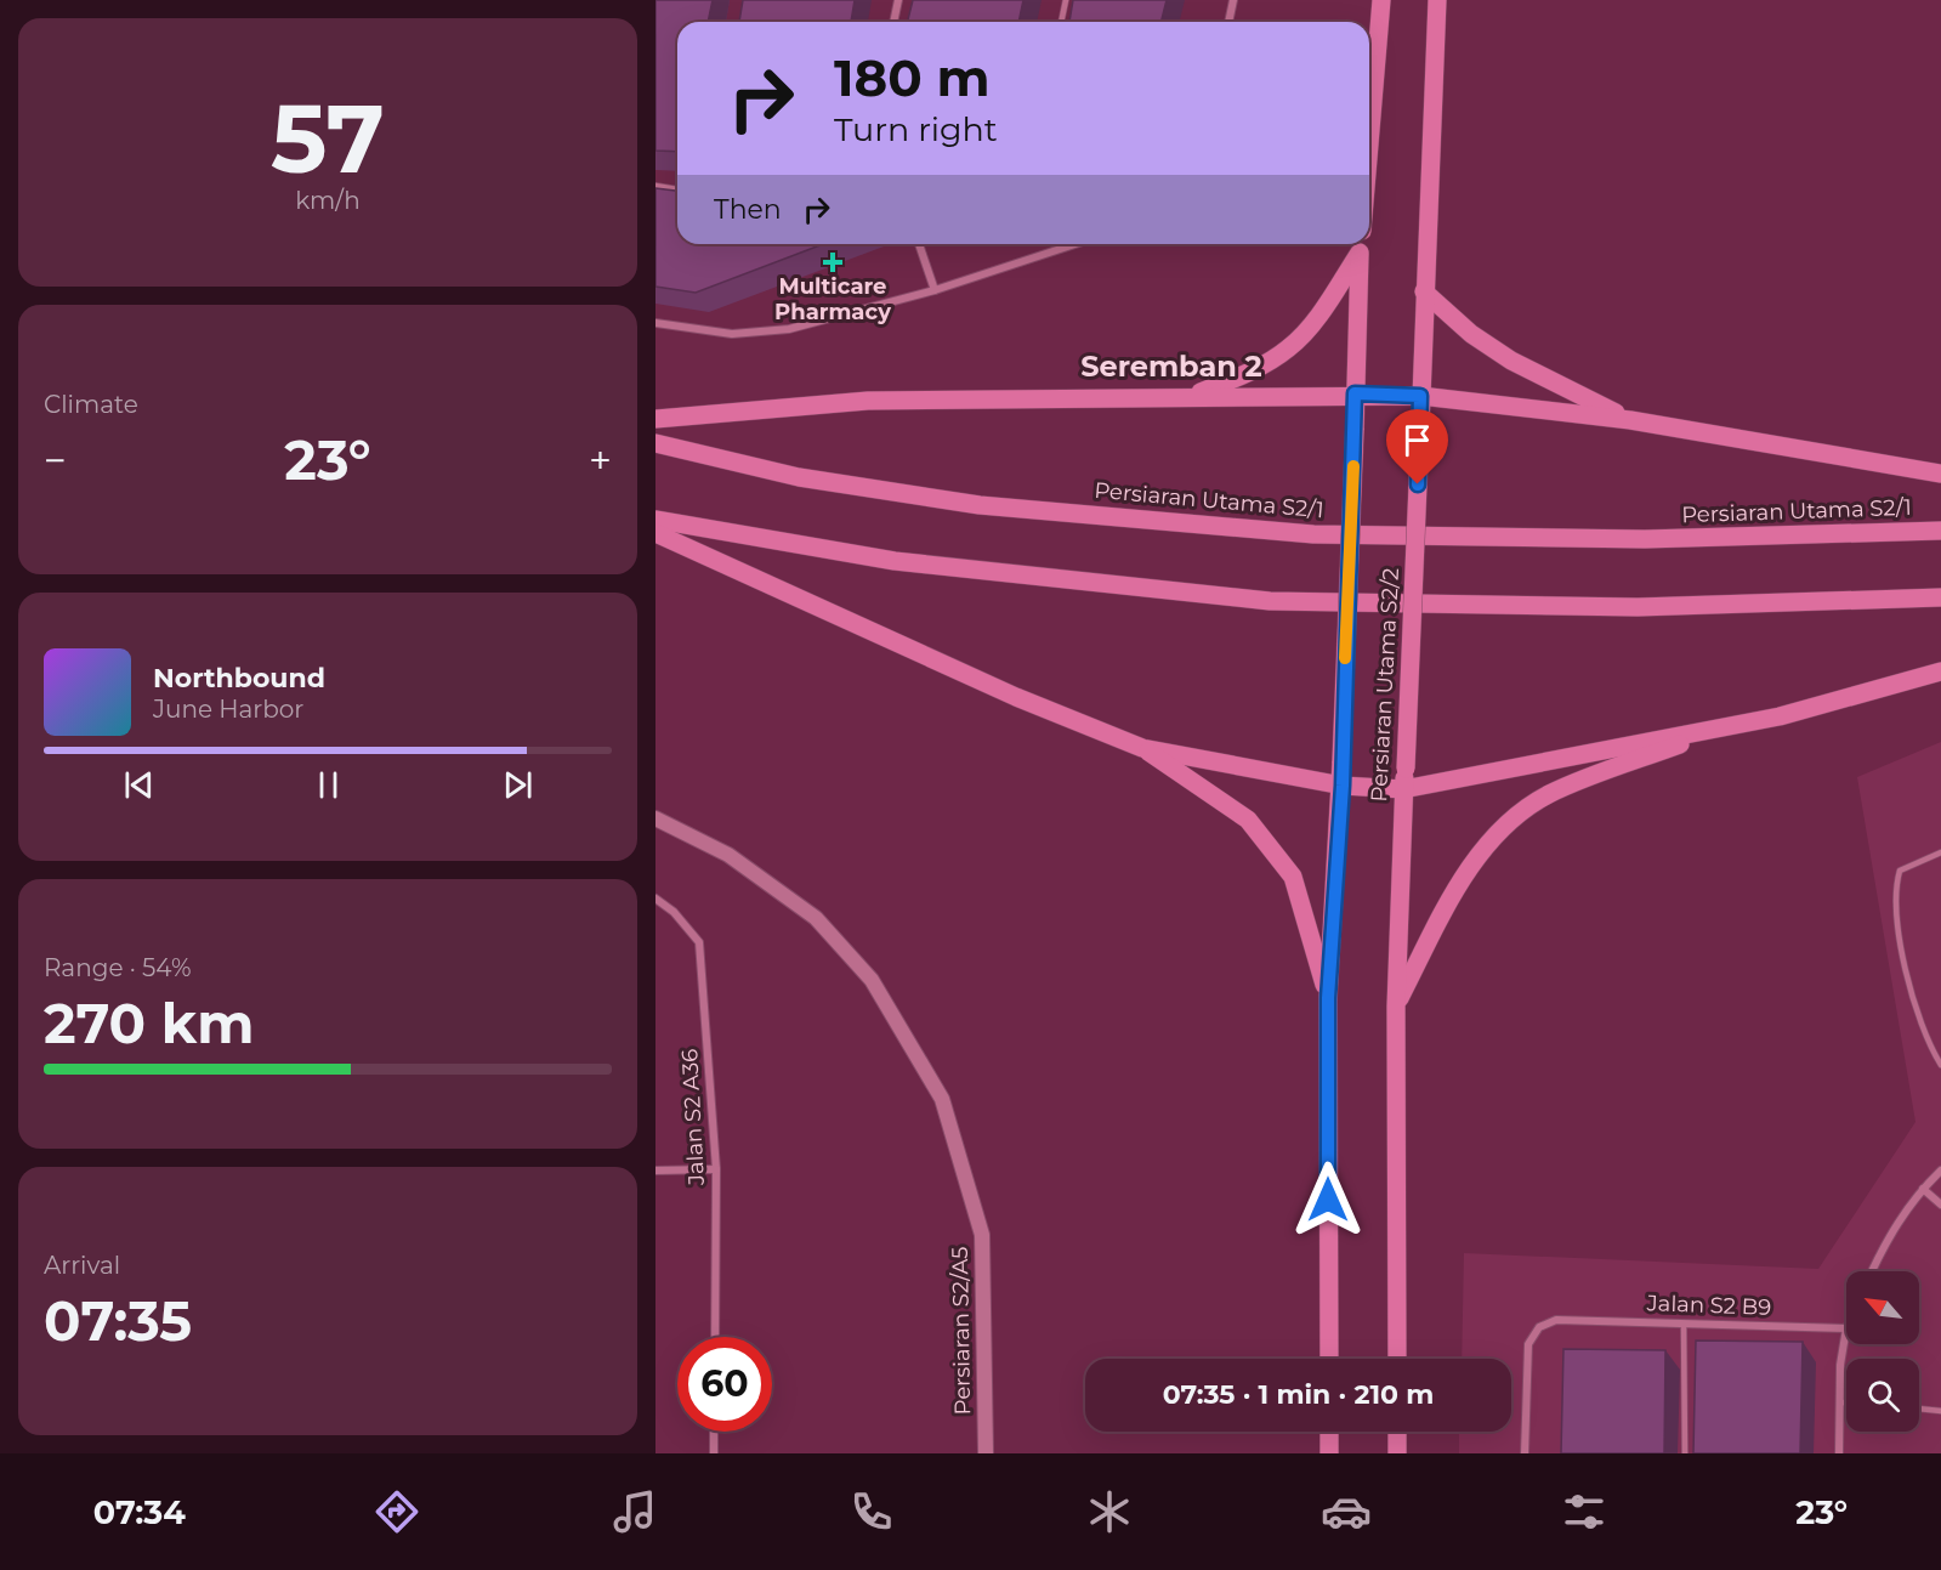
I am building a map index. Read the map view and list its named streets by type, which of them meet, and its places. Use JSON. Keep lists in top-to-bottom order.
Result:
{
  "streets": {
    "main road": ["Persiaran Utama S2/1", "Persiaran Utama S2/2"],
    "street": ["Jalan S2 A36", "Jalan S2 B9", "Persiaran S2/A5"]
  },
  "districts": ["Seremban 2"],
  "places": {
    "health": ["Multicare Pharmacy"]
  },
  "north": "top left",
  "page": {
    "tile": [
      ["57", "km/h"],
      "Climate",
      ["Range · 54%", "270 km"],
      ["Arrival", "07:35"]
    ],
    "turn": ["180 m", "Turn right"],
    "then": "Then",
    "heat": ["−", "23°", "+"],
    "song": ["Northbound", "June Harbor"],
    "limit": "60",
    "trip": "07:35 · 1 min · 210 m",
    "tabs": ["07:34", "23°"]
  }
}
